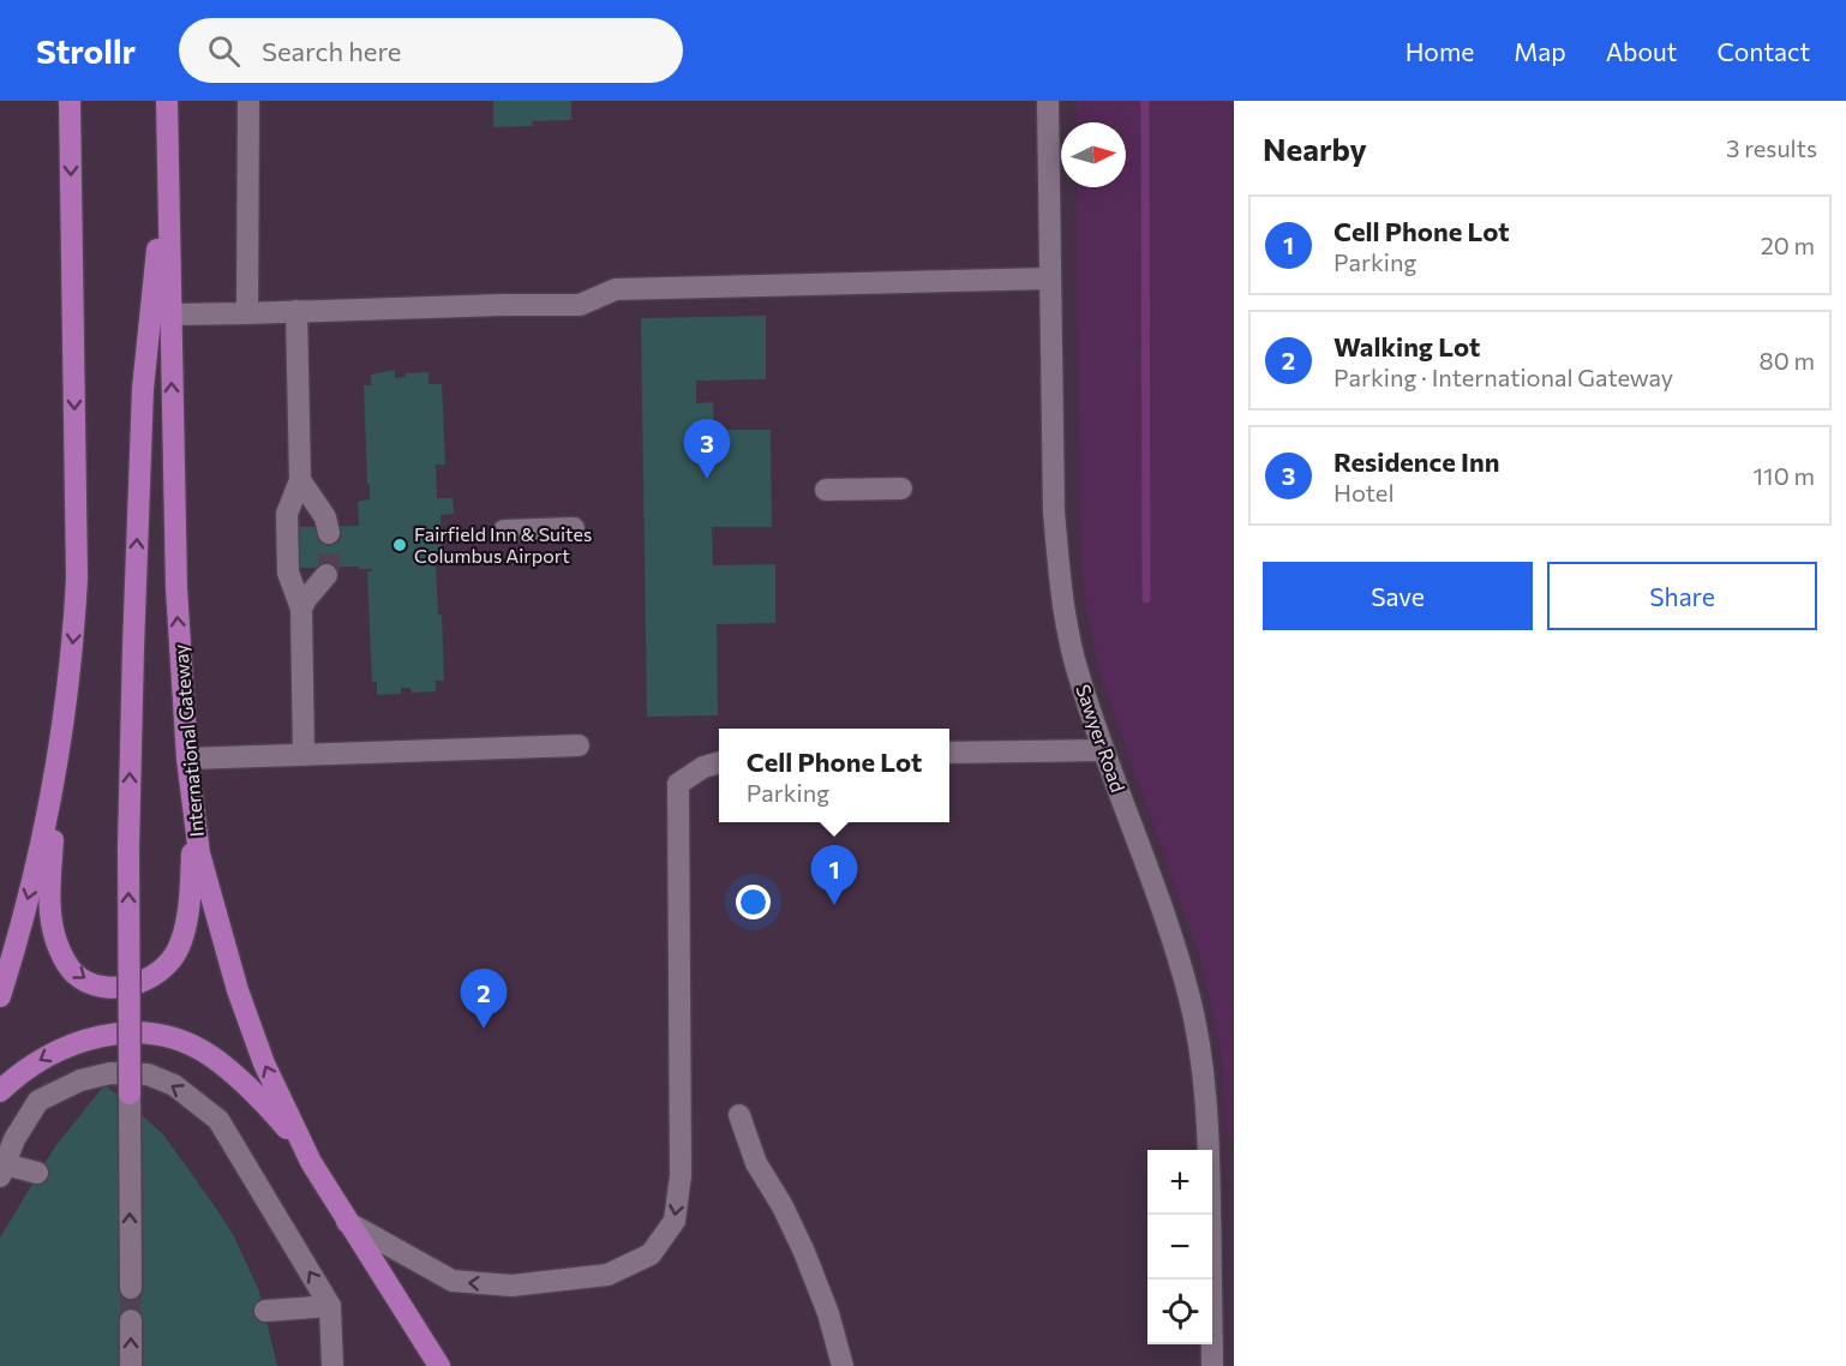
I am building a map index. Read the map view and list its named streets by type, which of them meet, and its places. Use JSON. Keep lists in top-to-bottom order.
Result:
{
  "streets": {
    "main road": ["International Gateway"],
    "street": ["Sawyer Road"]
  },
  "places": ["Fairfield Inn & Suites Columbus Airport"],
  "north": "right",
  "page": {
    "header": "Strollr",
    "search": "Search here",
    "nav": [
      "Home",
      "Map",
      "About",
      "Contact"
    ],
    "heading": ["Nearby", "3 results"],
    "list": [
      {
        "mark": "1",
        "name": "Cell Phone Lot",
        "note": "Parking",
        "value": "20 m"
      },
      {
        "mark": "2",
        "name": "Walking Lot",
        "note": "Parking · International Gateway",
        "value": "80 m"
      },
      {
        "mark": "3",
        "name": "Residence Inn",
        "note": "Hotel",
        "value": "110 m"
      }
    ],
    "pins": ["3", "1", "2"],
    "buttons": ["Save", "Share"],
    "popup": ["Cell Phone Lot", "Parking"],
    "map_buttons": ["+", "−"]
  }
}
